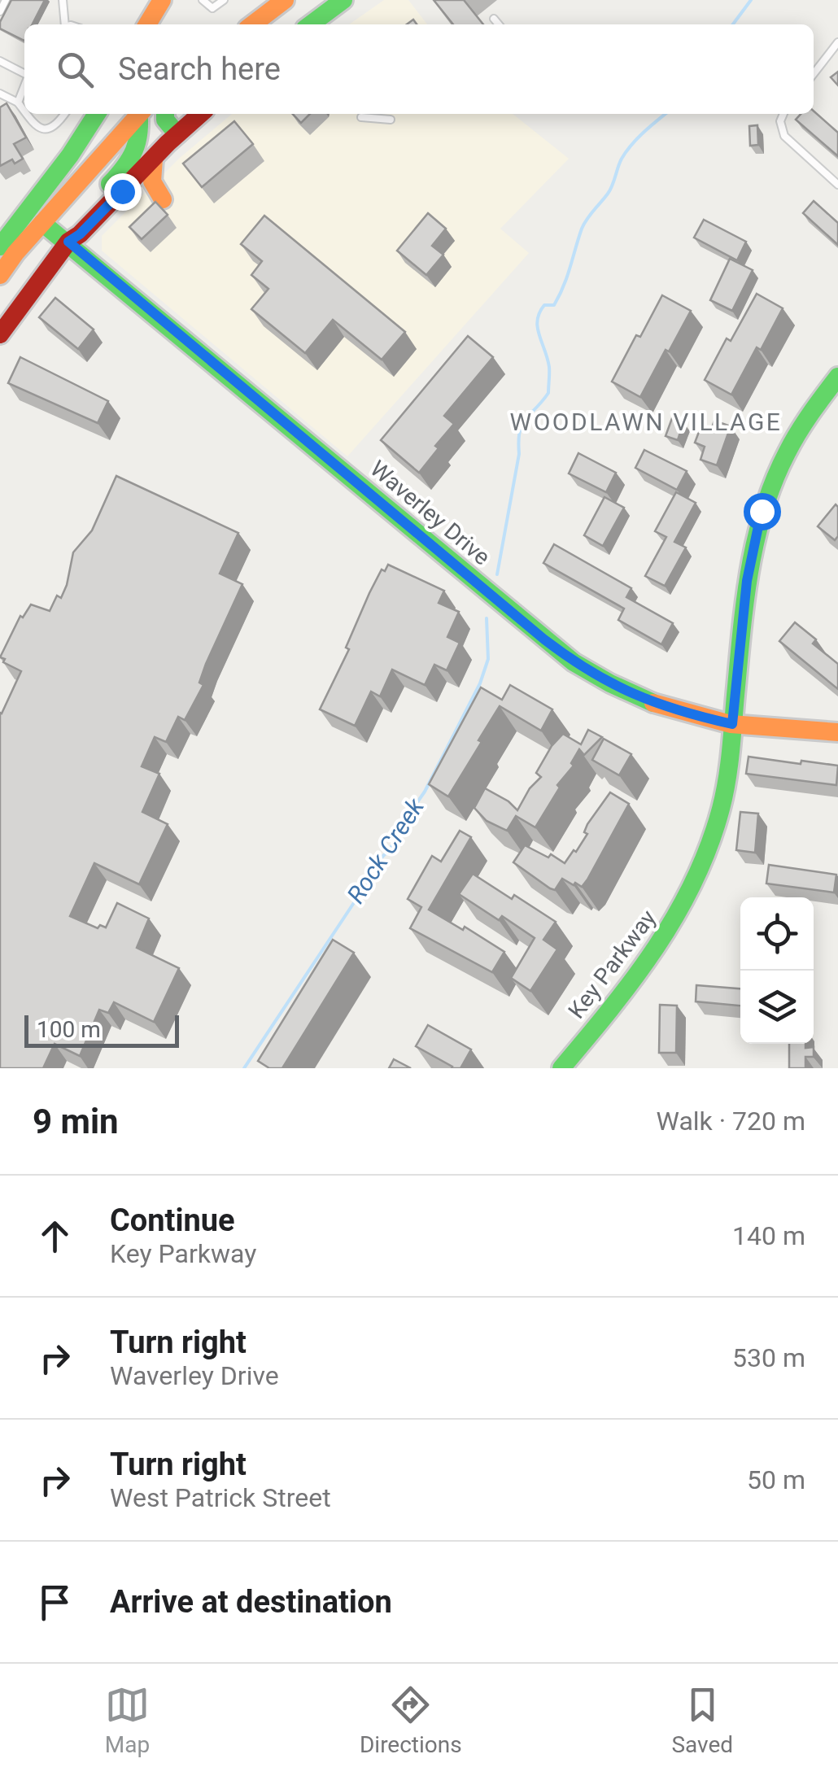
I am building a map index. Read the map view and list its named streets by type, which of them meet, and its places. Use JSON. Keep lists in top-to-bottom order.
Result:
{
  "streets": {
    "street": ["Waverley Drive", "Key Parkway"]
  },
  "crossings": [
    ["Waverley Drive", "Key Parkway"]
  ],
  "districts": ["WOODLAWN VILLAGE"],
  "water": ["Rock Creek"],
  "scale_bar": "100 m",
  "page": {
    "search": "Search here",
    "scale": "100 m",
    "heading": ["9 min", "Walk · 720 m"],
    "list": [
      ["Continue", "Key Parkway", "140 m"],
      ["Turn right", "Waverley Drive", "530 m"],
      ["Turn right", "West Patrick Street", "50 m"],
      "Arrive at destination"
    ],
    "nav": ["Map", "Directions", "Saved"]
  }
}
